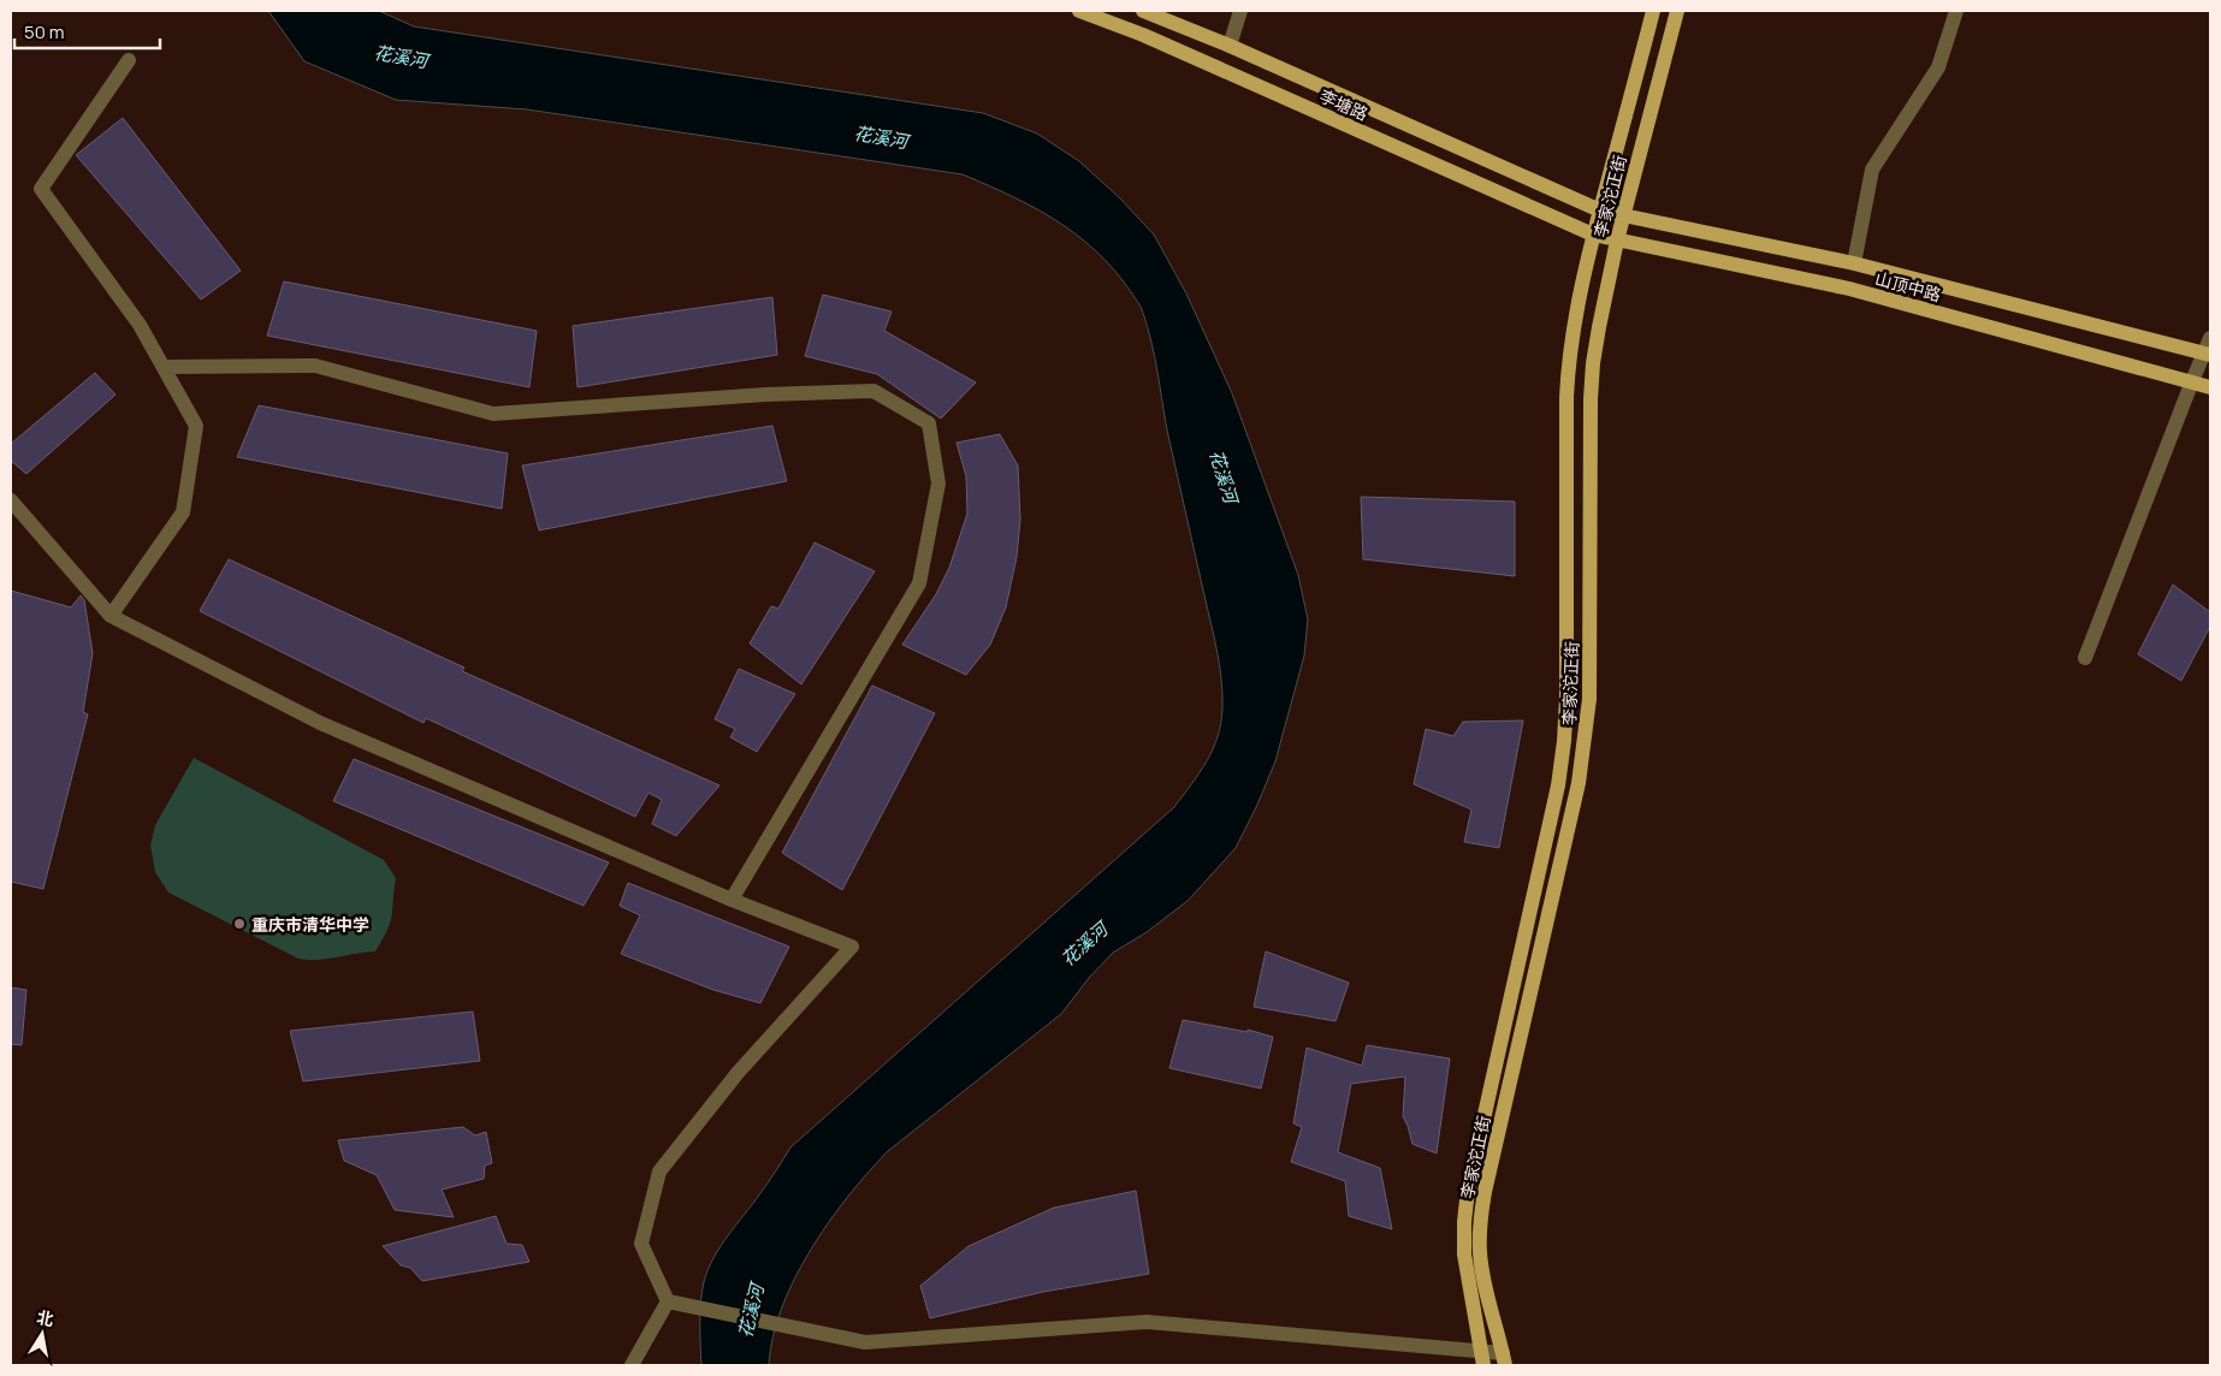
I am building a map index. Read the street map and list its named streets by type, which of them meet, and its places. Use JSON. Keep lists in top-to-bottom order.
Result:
{
  "streets": {
    "main road": ["李塘路", "李家沱正街", "山顶中路"]
  },
  "crossings": [
    ["李塘路", "李家沱正街"],
    ["李塘路", "山顶中路"],
    ["李家沱正街", "山顶中路"]
  ],
  "water": ["花溪河"],
  "places": ["重庆市清华中学"],
  "scale_bar": "50 m",
  "north": "top"
}
